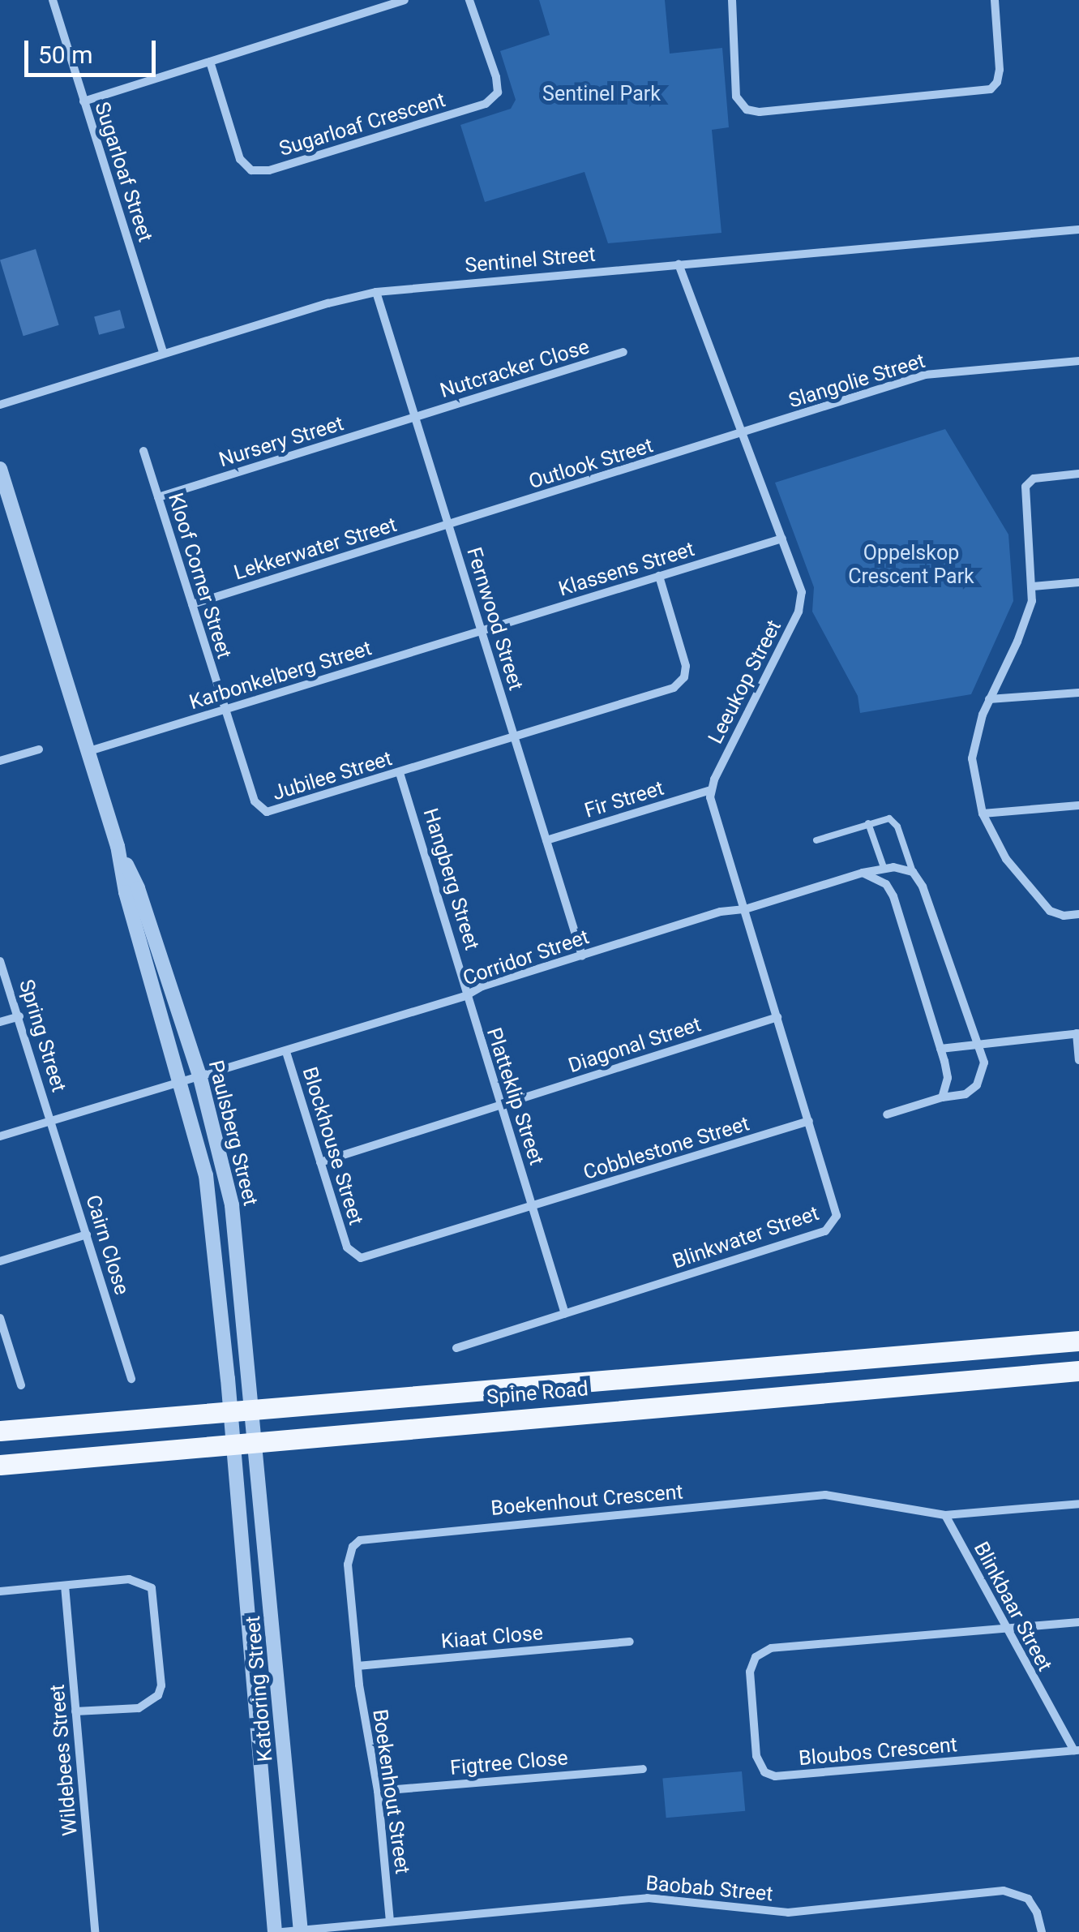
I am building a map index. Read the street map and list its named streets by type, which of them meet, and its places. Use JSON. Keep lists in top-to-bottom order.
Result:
{
  "streets": {
    "main road": ["Spine Road"],
    "street": [
      "Sugarloaf Crescent",
      "Sugarloaf Street",
      "Sentinel Street",
      "Nutcracker Close",
      "Slangolie Street",
      "Nursery Street",
      "Outlook Street",
      "Lekkerwater Street",
      "Klassens Street",
      "Kloof Corner Street",
      "Fernwood Street",
      "Karbonkelberg Street",
      "Leeukop Street",
      "Jubilee Street",
      "Fir Street",
      "Hangberg Street",
      "Corridor Street",
      "Spring Street",
      "Diagonal Street",
      "Platteklip Street",
      "Paulsberg Street",
      "Blockhouse Street",
      "Cobblestone Street",
      "Blinkwater Street",
      "Cairn Close",
      "Boekenhout Crescent",
      "Blinkbaar Street",
      "Kiaat Close",
      "Katdoring Street",
      "Bloubos Crescent",
      "Wildebees Street",
      "Figtree Close",
      "Boekenhout Street",
      "Baobab Street"
    ]
  },
  "crossings": [
    ["Sugarloaf Street", "Sentinel Street"],
    ["Sentinel Street", "Fernwood Street"],
    ["Sentinel Street", "Leeukop Street"],
    ["Nutcracker Close", "Nursery Street"],
    ["Nutcracker Close", "Fernwood Street"],
    ["Slangolie Street", "Outlook Street"],
    ["Slangolie Street", "Leeukop Street"],
    ["Nursery Street", "Kloof Corner Street"],
    ["Nursery Street", "Fernwood Street"],
    ["Outlook Street", "Lekkerwater Street"],
    ["Outlook Street", "Fernwood Street"],
    ["Outlook Street", "Leeukop Street"],
    ["Lekkerwater Street", "Kloof Corner Street"],
    ["Lekkerwater Street", "Fernwood Street"],
    ["Klassens Street", "Fernwood Street"],
    ["Klassens Street", "Karbonkelberg Street"],
    ["Klassens Street", "Leeukop Street"],
    ["Klassens Street", "Jubilee Street"],
    ["Kloof Corner Street", "Karbonkelberg Street"],
    ["Kloof Corner Street", "Jubilee Street"],
    ["Fernwood Street", "Karbonkelberg Street"],
    ["Fernwood Street", "Jubilee Street"],
    ["Fernwood Street", "Fir Street"],
    ["Fernwood Street", "Corridor Street"],
    ["Karbonkelberg Street", "Jubilee Street"],
    ["Karbonkelberg Street", "Paulsberg Street"],
    ["Leeukop Street", "Fir Street"],
    ["Jubilee Street", "Hangberg Street"],
    ["Hangberg Street", "Corridor Street"],
    ["Hangberg Street", "Platteklip Street"],
    ["Corridor Street", "Spring Street"],
    ["Corridor Street", "Platteklip Street"],
    ["Corridor Street", "Paulsberg Street"],
    ["Corridor Street", "Blockhouse Street"],
    ["Corridor Street", "Cairn Close"],
    ["Spring Street", "Cairn Close"],
    ["Diagonal Street", "Platteklip Street"],
    ["Diagonal Street", "Blockhouse Street"],
    ["Platteklip Street", "Blockhouse Street"],
    ["Platteklip Street", "Cobblestone Street"],
    ["Paulsberg Street", "Spine Road"],
    ["Paulsberg Street", "Katdoring Street"],
    ["Blockhouse Street", "Cobblestone Street"],
    ["Cobblestone Street", "Blinkwater Street"],
    ["Spine Road", "Katdoring Street"],
    ["Boekenhout Crescent", "Blinkbaar Street"],
    ["Boekenhout Crescent", "Kiaat Close"],
    ["Boekenhout Crescent", "Boekenhout Street"],
    ["Blinkbaar Street", "Bloubos Crescent"],
    ["Kiaat Close", "Boekenhout Street"],
    ["Katdoring Street", "Baobab Street"],
    ["Figtree Close", "Boekenhout Street"],
    ["Boekenhout Street", "Baobab Street"]
  ],
  "parks": ["Sentinel Park", "Oppelskop Crescent Park"],
  "scale_bar": "50 m"
}
